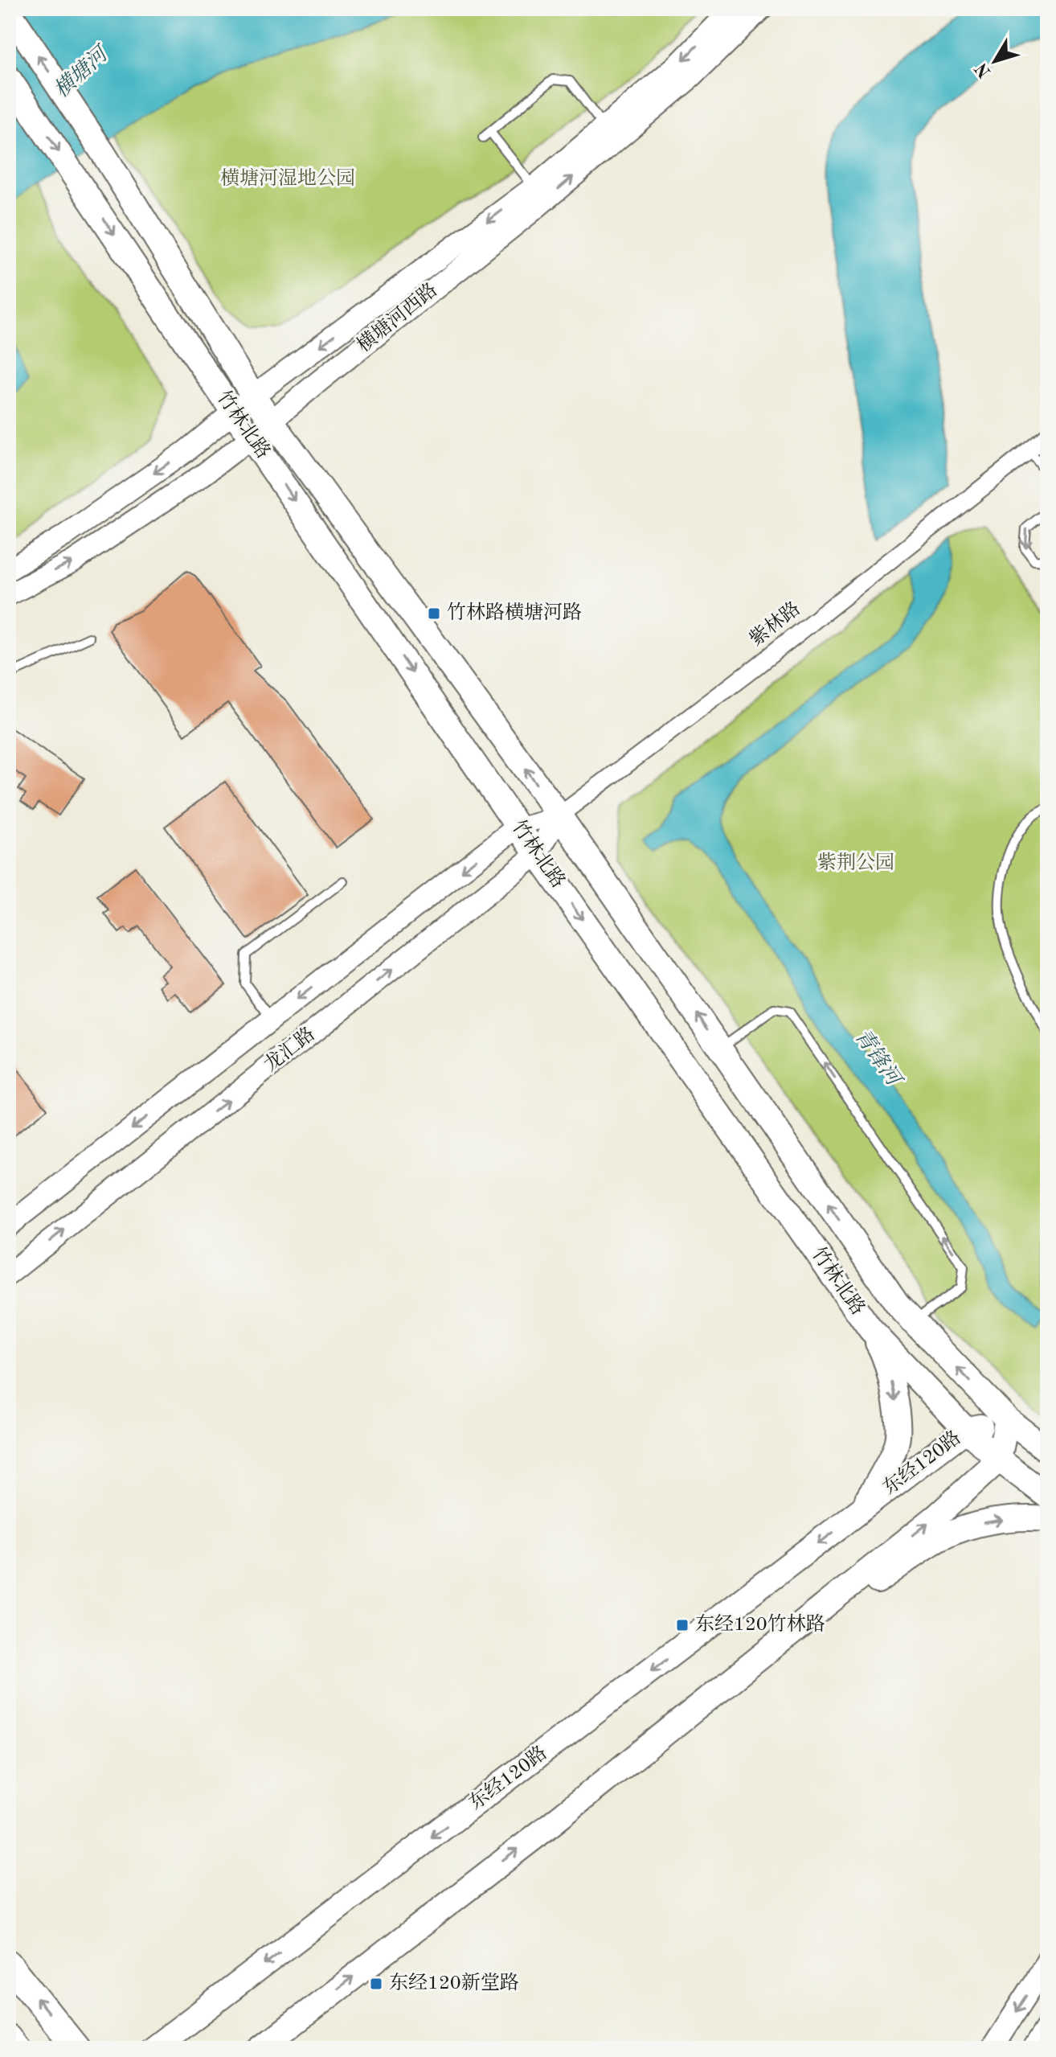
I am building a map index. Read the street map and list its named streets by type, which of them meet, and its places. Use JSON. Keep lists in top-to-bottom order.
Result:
{
  "streets": {
    "main road": ["竹林北路", "东经120路"],
    "street": ["横塘河西路", "紫林路", "龙汇路"]
  },
  "crossings": [
    ["横塘河西路", "竹林北路"],
    ["竹林北路", "紫林路"],
    ["竹林北路", "龙汇路"],
    ["竹林北路", "东经120路"],
    ["紫林路", "龙汇路"]
  ],
  "water": ["横塘河", "青锋河"],
  "parks": ["横塘河湿地公园", "紫荆公园"],
  "places": {
    "transit": ["竹林路横塘河路", "东经120竹林路", "东经120新堂路"]
  },
  "north": "bottom left"
}
